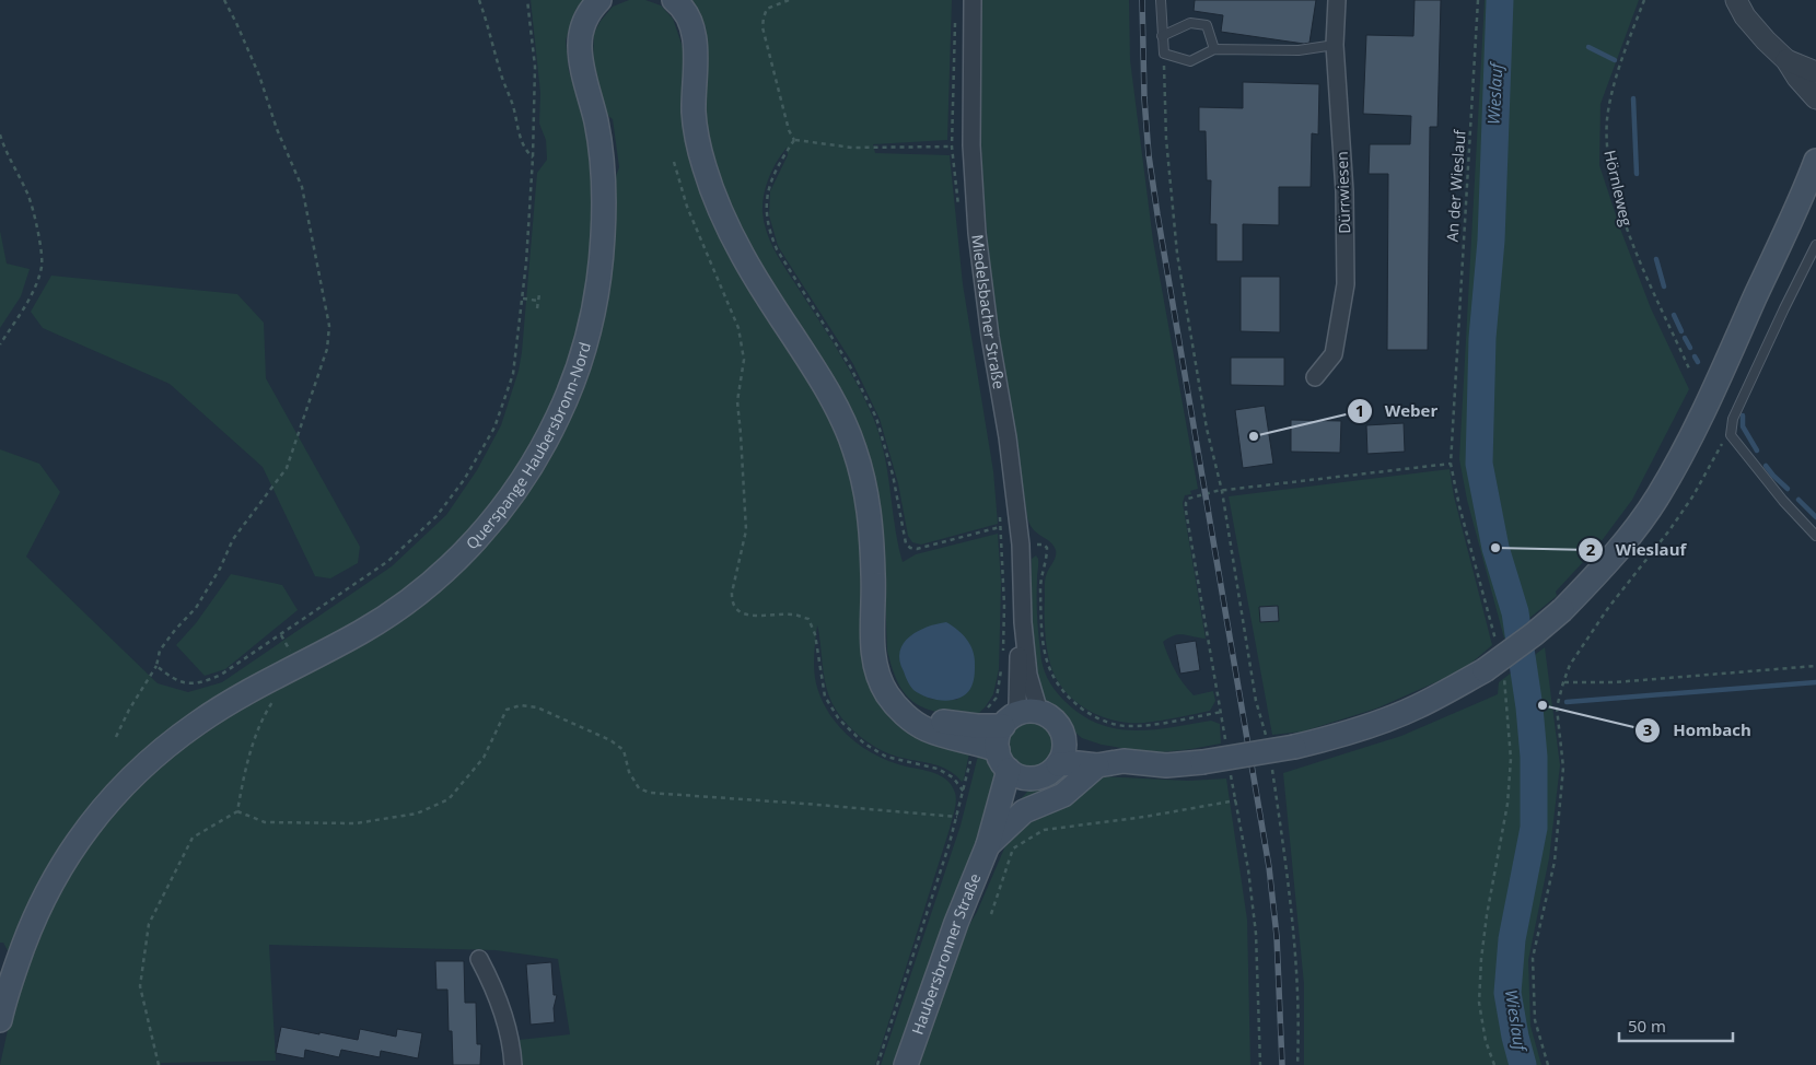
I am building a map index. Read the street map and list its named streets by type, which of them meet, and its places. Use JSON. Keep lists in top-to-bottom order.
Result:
{
  "streets": {
    "main road": ["Querspange Haubersbronn-Nord", "Haubersbronner Straße"],
    "street": ["Dürrwiesen", "Miedelsbacher Straße"],
    "path": ["An der Wieslauf", "Hörnleweg"]
  },
  "water": ["Wieslauf"],
  "places": ["Weber", "Wieslauf", "Hombach"],
  "scale_bar": "50 m"
}
